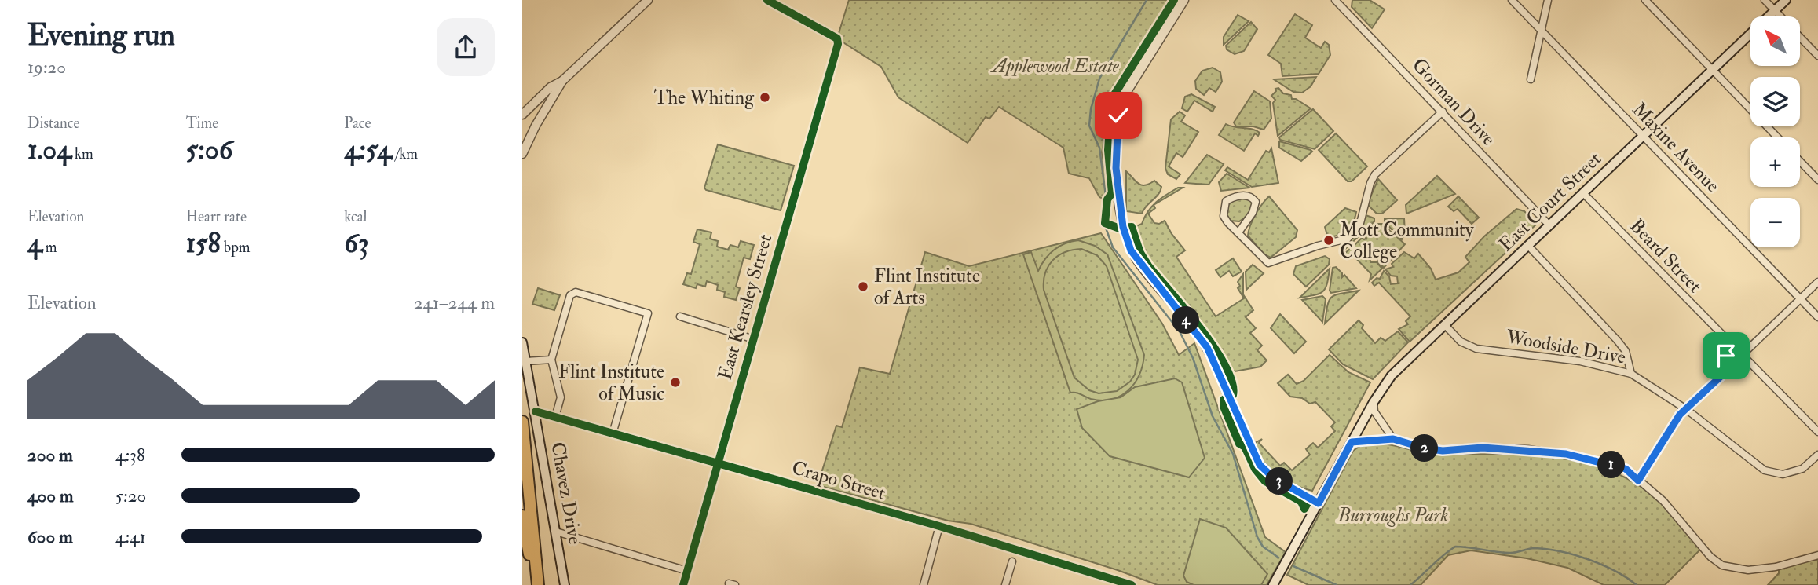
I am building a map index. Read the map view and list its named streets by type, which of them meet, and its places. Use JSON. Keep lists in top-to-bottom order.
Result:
{
  "streets": {
    "main road": ["East Court Street", "Chavez Drive"],
    "street": [
      "Gorman Drive",
      "Maxine Avenue",
      "Beard Street",
      "East Kearsley Street",
      "Woodside Drive",
      "Crapo Street"
    ]
  },
  "crossings": [
    ["Gorman Drive", "East Court Street"],
    ["Maxine Avenue", "East Court Street"],
    ["East Court Street", "Beard Street"],
    ["East Court Street", "Woodside Drive"],
    ["East Kearsley Street", "Crapo Street"],
    ["Crapo Street", "Chavez Drive"]
  ],
  "parks": ["Applewood Estate", "Burroughs Park"],
  "places": [
    "The Whiting",
    "Mott Community College",
    "Flint Institute of Arts",
    "Flint Institute of Music"
  ],
  "north": "top left",
  "page": {
    "heading": ["Evening run", "19:20"],
    "map_buttons": ["+", "−"],
    "stats": [
      ["Distance", "1.04 km"],
      ["Time", "5:06"],
      ["Pace", "4:54 /km"],
      ["Elevation", "4 m"],
      ["Heart rate", "158 bpm"],
      ["kcal", "63"]
    ],
    "chart": ["Elevation", "241–244 m"],
    "pins": [
      "4",
      "2",
      "1",
      "3"
    ],
    "list": [
      {
        "name": "200 m",
        "note": "4:38"
      },
      {
        "name": "400 m",
        "note": "5:20"
      },
      {
        "name": "600 m",
        "note": "4:41"
      }
    ]
  }
}
